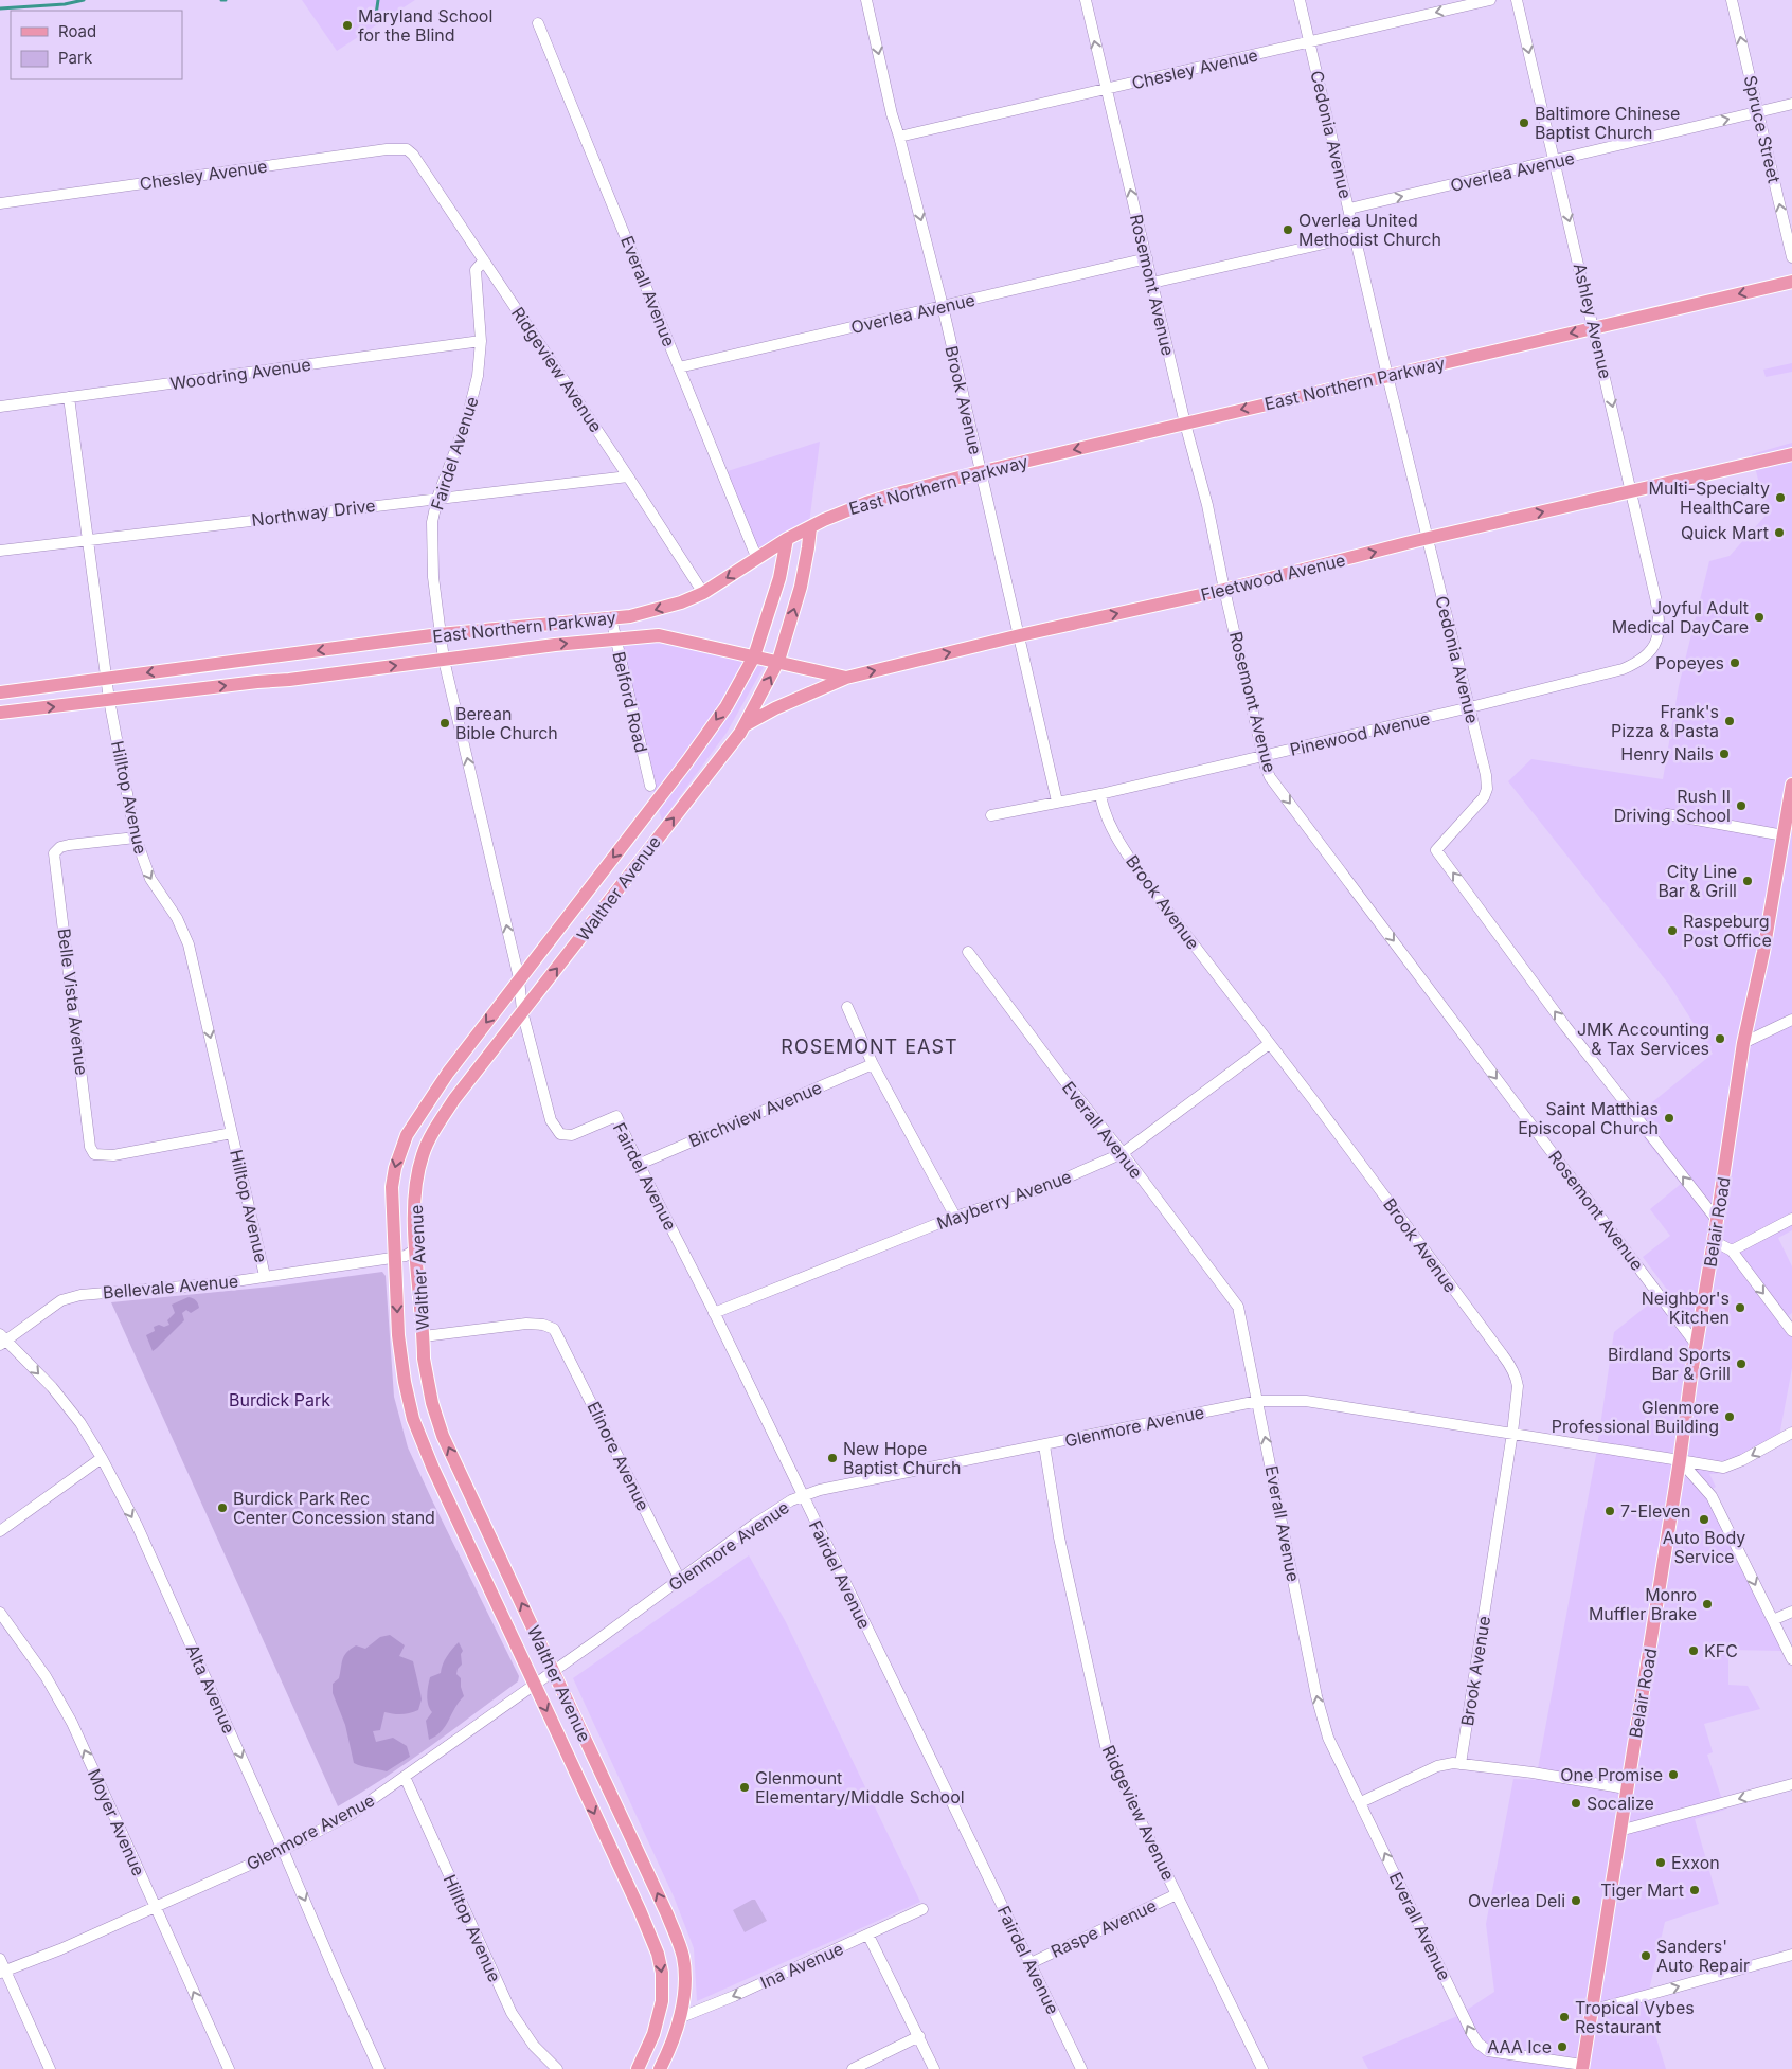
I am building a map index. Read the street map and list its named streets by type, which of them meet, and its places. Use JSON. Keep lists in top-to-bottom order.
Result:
{
  "streets": {
    "main road": [
      "East Northern Parkway",
      "Fleetwood Avenue",
      "Walther Avenue",
      "Belair Road"
    ],
    "street": [
      "Chesley Avenue",
      "Spruce Street",
      "Cedonia Avenue",
      "Overlea Avenue",
      "Rosemont Avenue",
      "Everall Avenue",
      "Ashley Avenue",
      "Ridgeview Avenue",
      "Woodring Avenue",
      "Brook Avenue",
      "Fairdel Avenue",
      "Northway Drive",
      "Belford Road",
      "Pinewood Avenue",
      "Hilltop Avenue",
      "Belle Vista Avenue",
      "Birchview Avenue",
      "Mayberry Avenue",
      "Bellevale Avenue",
      "Glenmore Avenue",
      "Elinore Avenue",
      "Alta Avenue",
      "Moyer Avenue",
      "Raspe Avenue",
      "Ina Avenue"
    ]
  },
  "crossings": [
    ["Chesley Avenue", "Cedonia Avenue"],
    ["Chesley Avenue", "Rosemont Avenue"],
    ["Chesley Avenue", "Ridgeview Avenue"],
    ["Chesley Avenue", "Brook Avenue"],
    ["Spruce Street", "Overlea Avenue"],
    ["Cedonia Avenue", "Overlea Avenue"],
    ["Cedonia Avenue", "East Northern Parkway"],
    ["Cedonia Avenue", "Fleetwood Avenue"],
    ["Cedonia Avenue", "Pinewood Avenue"],
    ["Cedonia Avenue", "Belair Road"],
    ["Overlea Avenue", "Rosemont Avenue"],
    ["Overlea Avenue", "Everall Avenue"],
    ["Overlea Avenue", "Ashley Avenue"],
    ["Overlea Avenue", "Brook Avenue"],
    ["Rosemont Avenue", "East Northern Parkway"],
    ["Rosemont Avenue", "Fleetwood Avenue"],
    ["Rosemont Avenue", "Pinewood Avenue"],
    ["Rosemont Avenue", "Belair Road"],
    ["Everall Avenue", "East Northern Parkway"],
    ["Everall Avenue", "Mayberry Avenue"],
    ["Everall Avenue", "Belair Road"],
    ["Everall Avenue", "Glenmore Avenue"],
    ["Ashley Avenue", "East Northern Parkway"],
    ["Ashley Avenue", "Fleetwood Avenue"],
    ["Ashley Avenue", "Pinewood Avenue"],
    ["Ridgeview Avenue", "East Northern Parkway"],
    ["Ridgeview Avenue", "Fairdel Avenue"],
    ["Ridgeview Avenue", "Northway Drive"],
    ["Ridgeview Avenue", "Glenmore Avenue"],
    ["Ridgeview Avenue", "Raspe Avenue"],
    ["Woodring Avenue", "Fairdel Avenue"],
    ["Woodring Avenue", "Hilltop Avenue"],
    ["East Northern Parkway", "Brook Avenue"],
    ["East Northern Parkway", "Fairdel Avenue"],
    ["East Northern Parkway", "Fleetwood Avenue"],
    ["East Northern Parkway", "Belford Road"],
    ["East Northern Parkway", "Hilltop Avenue"],
    ["East Northern Parkway", "Walther Avenue"],
    ["Brook Avenue", "Fleetwood Avenue"],
    ["Brook Avenue", "Pinewood Avenue"],
    ["Brook Avenue", "Mayberry Avenue"],
    ["Brook Avenue", "Glenmore Avenue"],
    ["Fairdel Avenue", "Northway Drive"],
    ["Fairdel Avenue", "Walther Avenue"],
    ["Fairdel Avenue", "Birchview Avenue"],
    ["Fairdel Avenue", "Mayberry Avenue"],
    ["Fairdel Avenue", "Glenmore Avenue"],
    ["Fairdel Avenue", "Raspe Avenue"],
    ["Northway Drive", "Hilltop Avenue"],
    ["Fleetwood Avenue", "Walther Avenue"],
    ["Hilltop Avenue", "Belle Vista Avenue"],
    ["Hilltop Avenue", "Bellevale Avenue"],
    ["Hilltop Avenue", "Glenmore Avenue"],
    ["Walther Avenue", "Bellevale Avenue"],
    ["Walther Avenue", "Glenmore Avenue"],
    ["Walther Avenue", "Elinore Avenue"],
    ["Walther Avenue", "Ina Avenue"],
    ["Belair Road", "Glenmore Avenue"],
    ["Bellevale Avenue", "Alta Avenue"],
    ["Glenmore Avenue", "Elinore Avenue"],
    ["Glenmore Avenue", "Alta Avenue"],
    ["Glenmore Avenue", "Moyer Avenue"]
  ],
  "one_way": [
    "Spruce Street",
    "Cedonia Avenue",
    "Overlea Avenue",
    "Everall Avenue",
    "Ashley Avenue",
    "Fleetwood Avenue",
    "Alta Avenue",
    "Moyer Avenue",
    "Ina Avenue"
  ],
  "districts": ["ROSEMONT EAST"],
  "parks": ["Burdick Park"],
  "places": [
    "Maryland School for the Blind",
    "Baltimore Chinese Baptist Church",
    "Overlea United Methodist Church",
    "Multi-Specialty HealthCare",
    "Quick Mart",
    "Joyful Adult Medical DayCare",
    "Popeyes",
    "Frank's Pizza & Pasta",
    "Berean Bible Church",
    "Henry Nails",
    "Rush II Driving School",
    "City Line Bar & Grill",
    "Raspeburg Post Office",
    "JMK Accounting & Tax Services",
    "Saint Matthias Episcopal Church",
    "Neighbor's Kitchen",
    "Birdland Sports Bar & Grill",
    "Glenmore Professional Building",
    "New Hope Baptist Church",
    "Burdick Park Rec Center Concession stand",
    "7-Eleven",
    "Auto Body Service",
    "Monro Muffler Brake",
    "KFC",
    "One Promise",
    "Glenmount Elementary/Middle School",
    "Socalize",
    "Exxon",
    "Tiger Mart",
    "Overlea Deli",
    "Sanders' Auto Repair",
    "Tropical Vybes Restaurant",
    "AAA Ice"
  ],
  "legend": ["Road", "Park"]
}
